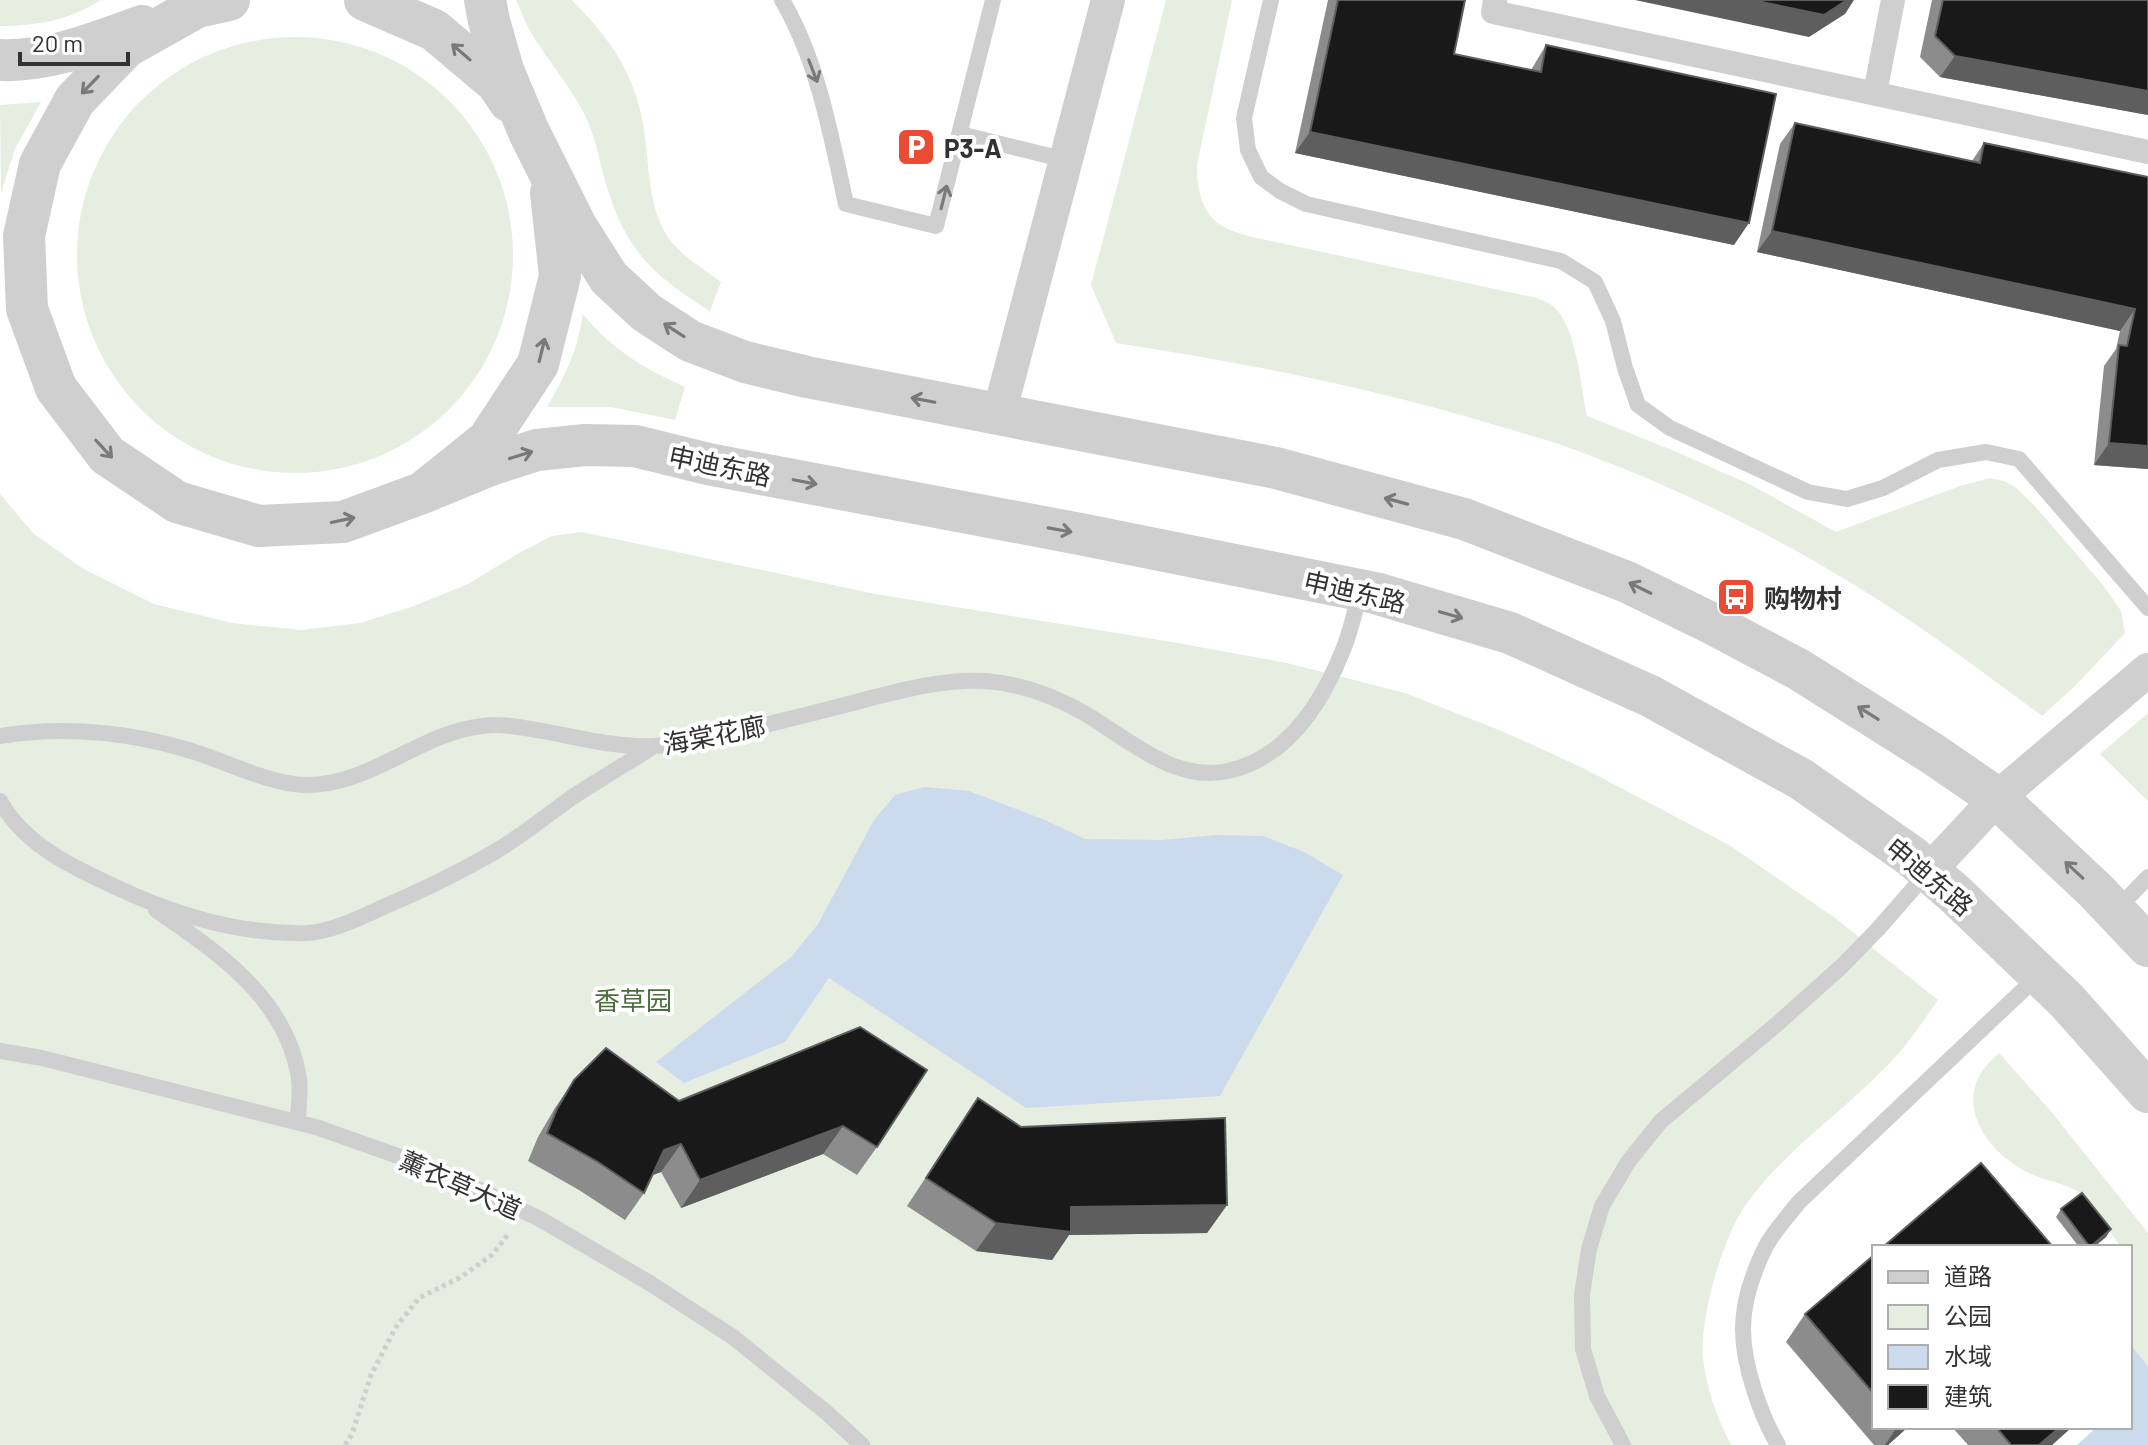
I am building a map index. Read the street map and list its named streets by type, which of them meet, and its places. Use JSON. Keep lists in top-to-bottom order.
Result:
{
  "streets": {
    "street": ["申迪东路"],
    "lane": ["海棠花廊", "薰衣草大道"]
  },
  "crossings": [
    ["申迪东路", "海棠花廊"]
  ],
  "parks": ["香草园"],
  "places": {
    "parking": ["P3-A"],
    "bus stop": ["购物村"]
  },
  "legend": [
    "道路",
    "公园",
    "水域",
    "建筑"
  ],
  "scale_bar": "20 m"
}
